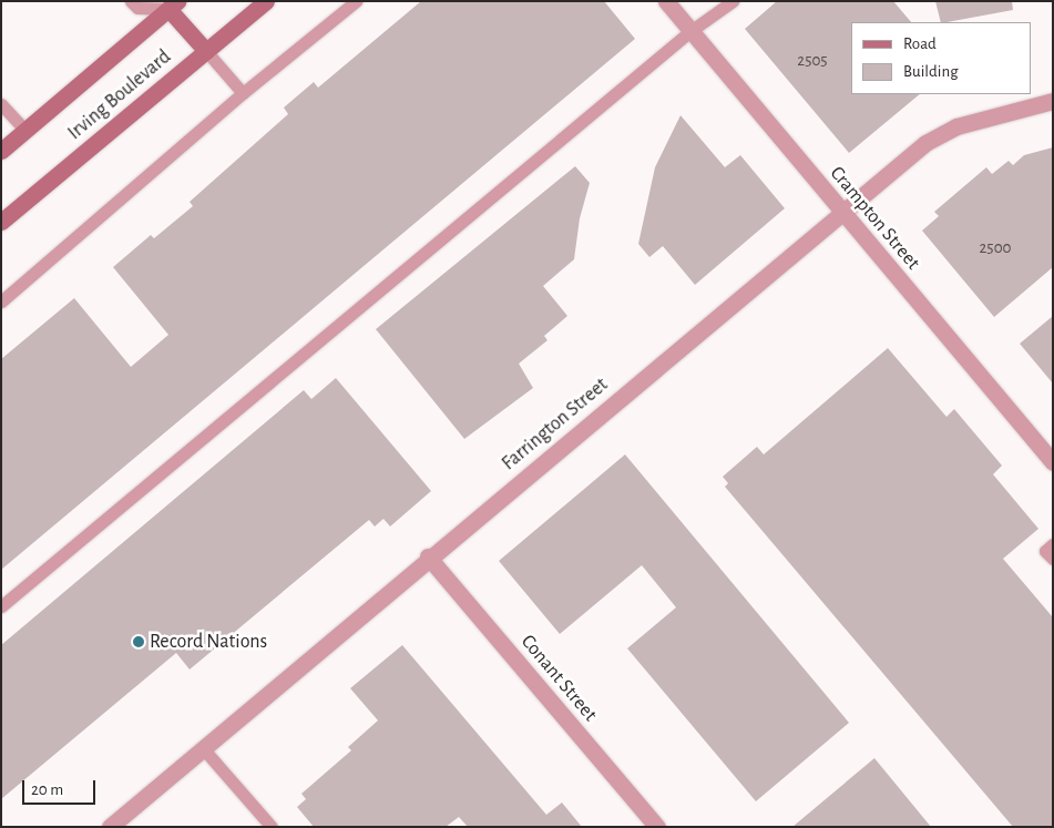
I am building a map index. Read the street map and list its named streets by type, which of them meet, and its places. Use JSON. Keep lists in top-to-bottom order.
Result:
{
  "streets": {
    "main road": ["Irving Boulevard"],
    "street": ["Crampton Street", "Farrington Street", "Conant Street"]
  },
  "crossings": [
    ["Crampton Street", "Farrington Street"],
    ["Farrington Street", "Conant Street"]
  ],
  "places": ["Record Nations"],
  "house_numbers": ["2505", "2500"],
  "legend": ["Road", "Building"],
  "scale_bar": "20 m"
}
